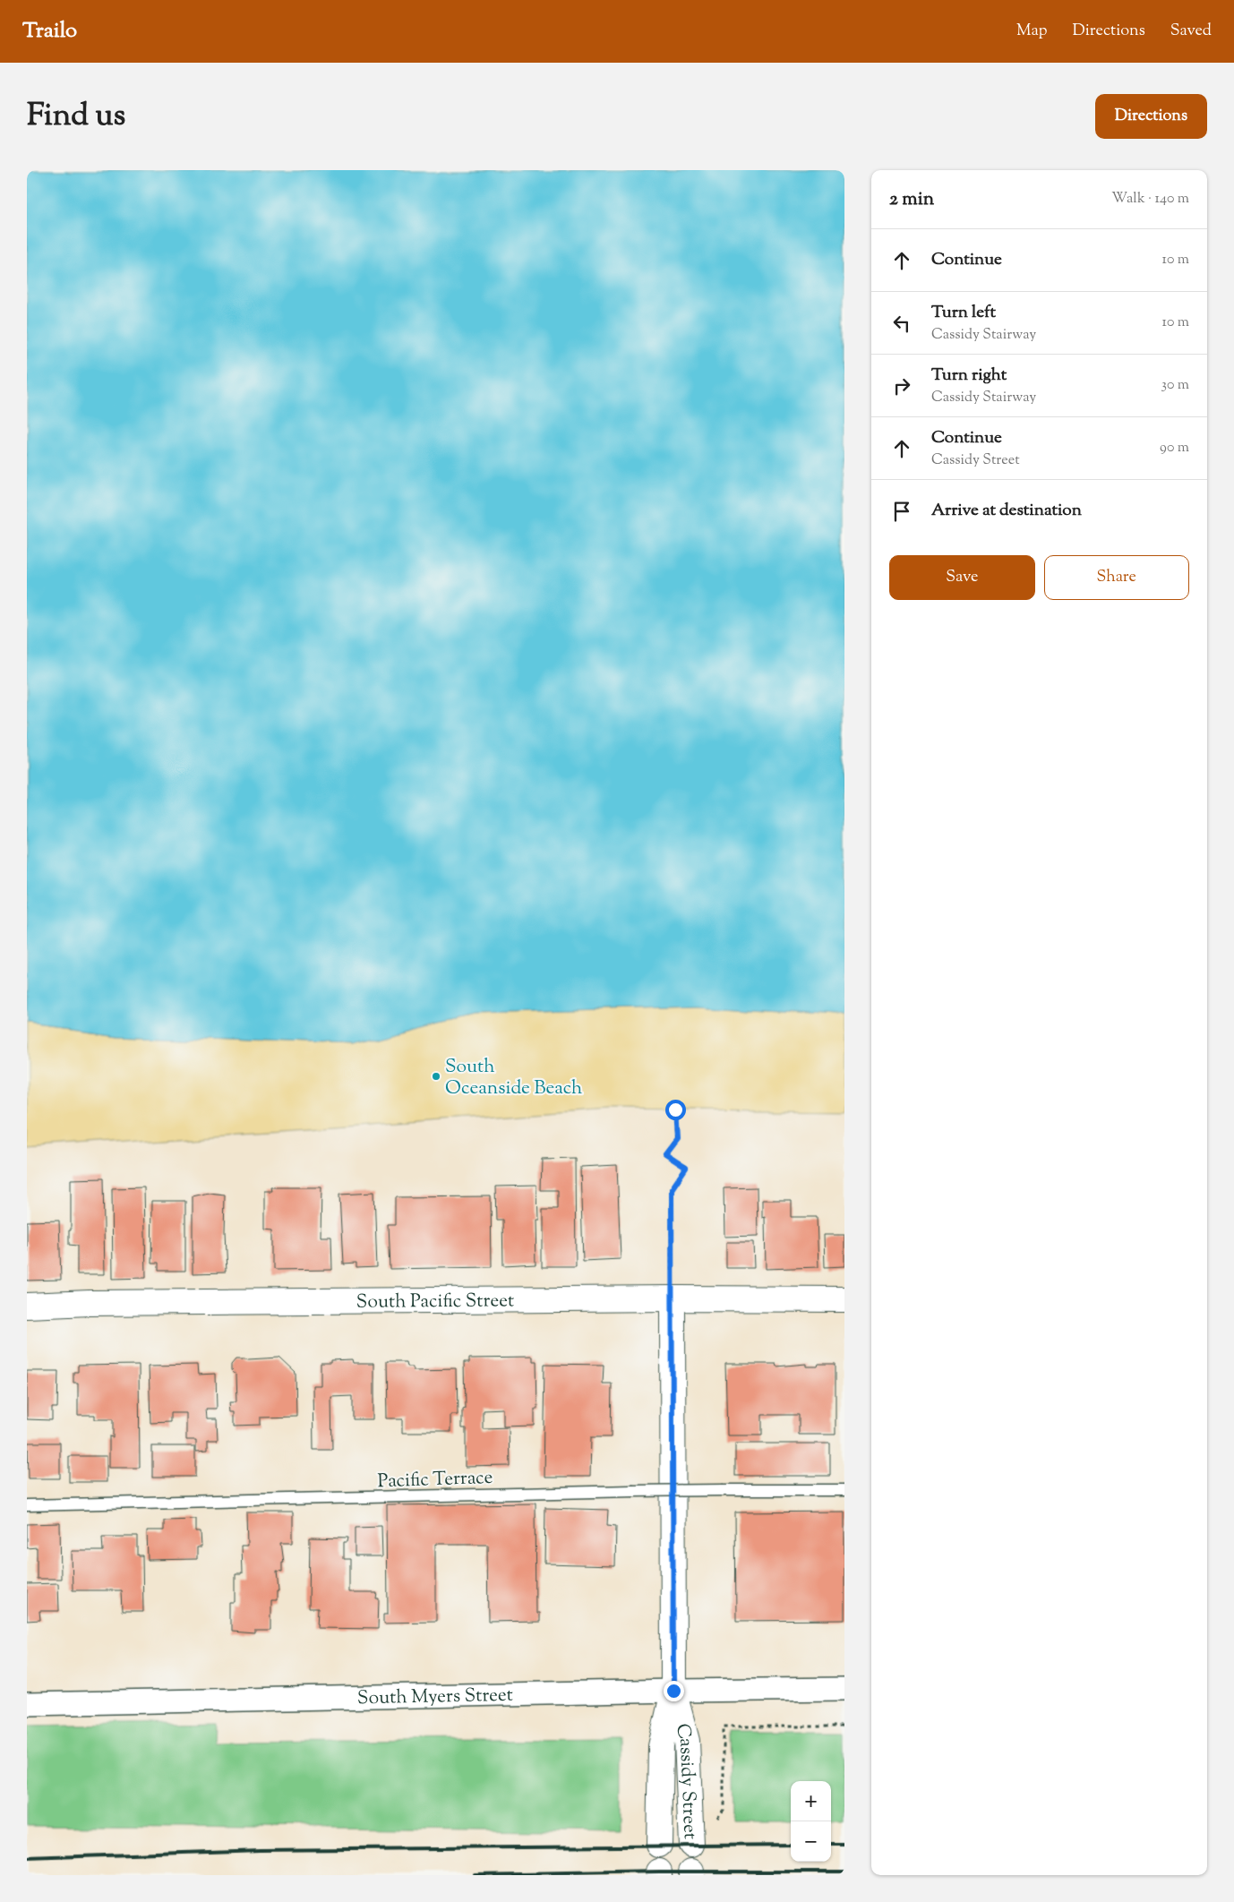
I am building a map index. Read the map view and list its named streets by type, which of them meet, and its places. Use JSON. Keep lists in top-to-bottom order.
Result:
{
  "streets": {
    "main road": ["South Pacific Street", "Cassidy Street"],
    "street": ["South Myers Street"],
    "lane": ["Pacific Terrace"]
  },
  "crossings": [
    ["South Pacific Street", "Cassidy Street"],
    ["South Myers Street", "Cassidy Street"]
  ],
  "places": ["South Oceanside Beach"],
  "page": {
    "header": "Trailo",
    "nav": ["Map", "Directions", "Saved"],
    "title": "Find us",
    "buttons": [
      "Directions",
      ["Save", "Share"]
    ],
    "heading": ["2 min", "Walk · 140 m"],
    "list": [
      ["Continue", "10 m"],
      ["Turn left", "Cassidy Stairway", "10 m"],
      ["Turn right", "Cassidy Stairway", "30 m"],
      ["Continue", "Cassidy Street", "90 m"],
      "Arrive at destination"
    ],
    "map_buttons": ["+", "−"]
  }
}
